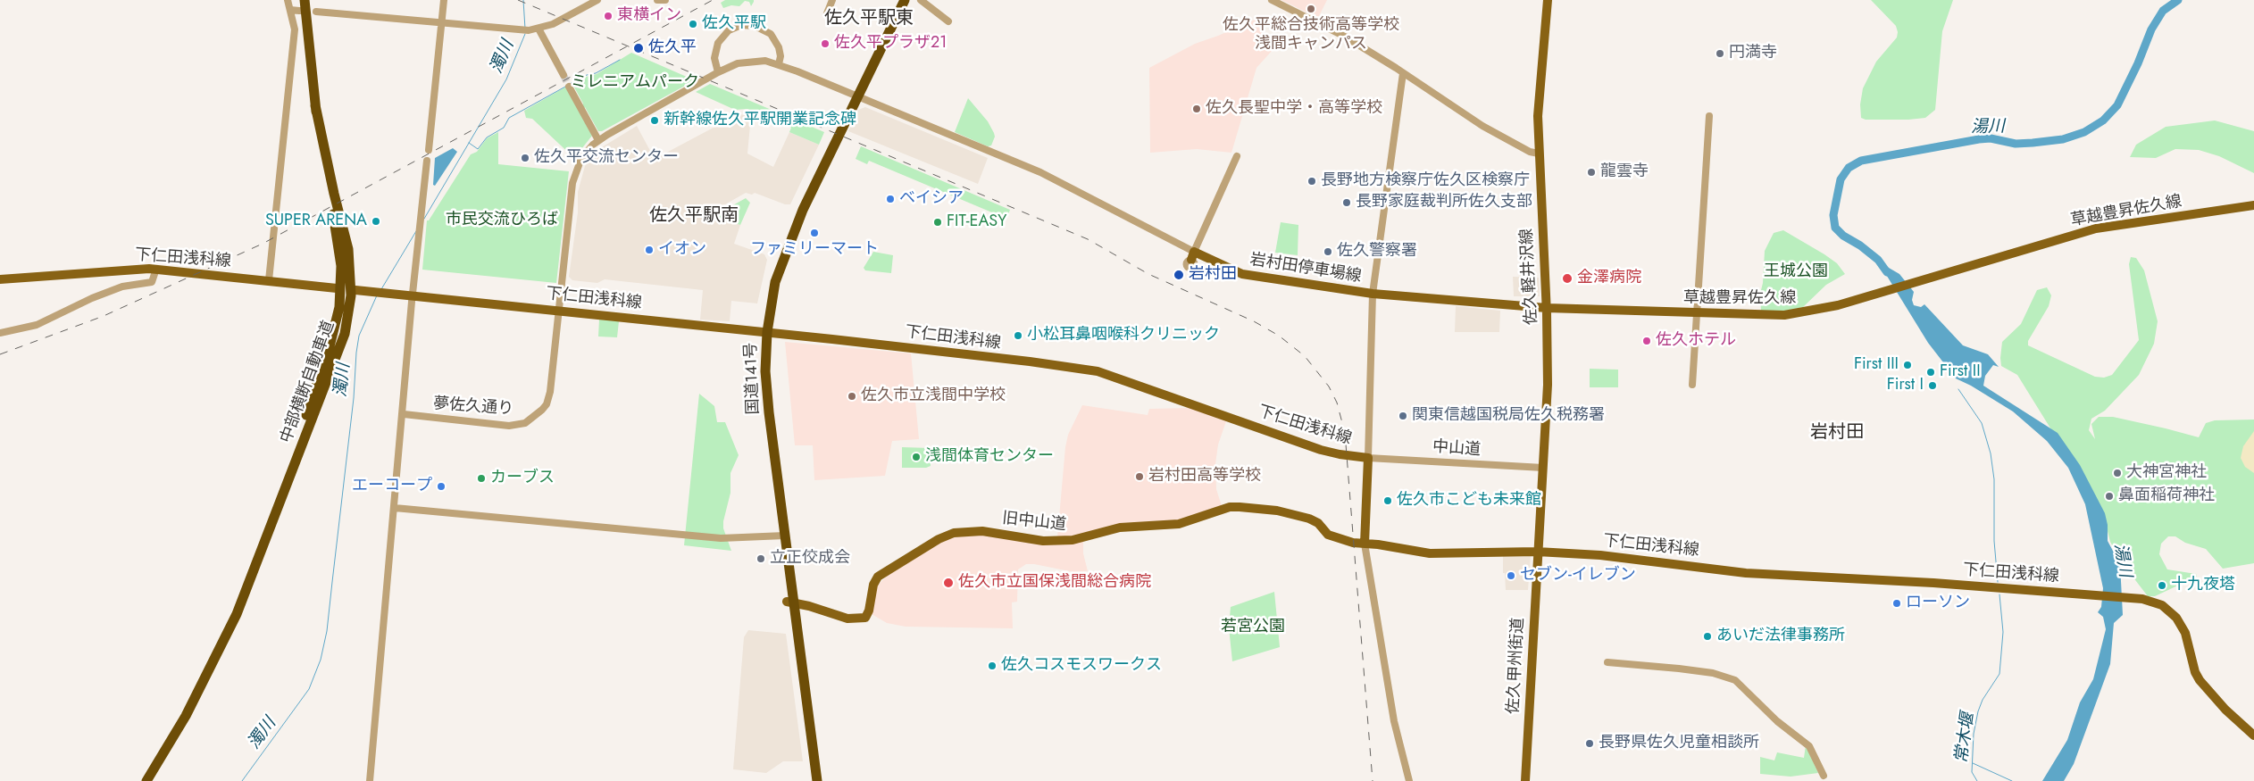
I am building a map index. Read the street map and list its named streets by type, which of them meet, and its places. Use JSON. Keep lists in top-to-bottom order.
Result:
{
  "streets": {
    "highway": ["国道141号", "中部横断自動車道"],
    "main road": [
      "草越豊昇佐久線",
      "下仁田浅科線",
      "岩村田停車場線",
      "佐久軽井沢線",
      "旧中山道",
      "佐久甲州街道"
    ],
    "street": ["夢佐久通り", "中山道"]
  },
  "crossings": [
    ["草越豊昇佐久線", "岩村田停車場線"],
    ["草越豊昇佐久線", "佐久軽井沢線"],
    ["下仁田浅科線", "佐久軽井沢線"],
    ["下仁田浅科線", "国道141号"],
    ["下仁田浅科線", "夢佐久通り"],
    ["下仁田浅科線", "中山道"],
    ["下仁田浅科線", "旧中山道"],
    ["下仁田浅科線", "佐久甲州街道"],
    ["岩村田停車場線", "夢佐久通り"],
    ["佐久軽井沢線", "中山道"],
    ["佐久軽井沢線", "佐久甲州街道"],
    ["国道141号", "夢佐久通り"],
    ["国道141号", "旧中山道"]
  ],
  "districts": ["佐久平駅東", "佐久平駅南", "岩村田"],
  "water": ["濁川", "湯川", "常木堰"],
  "parks": [
    "ミレニアムパーク",
    "市民交流ひろば",
    "王城公園",
    "若宮公園"
  ],
  "places": [
    "佐久平総合技術高等学校 浅間キャンパス",
    "東横イン",
    "佐久平駅",
    "佐久平プラザ21",
    "佐久平",
    "円満寺",
    "佐久長聖中学・高等学校",
    "新幹線佐久平駅開業記念碑",
    "佐久平交流センター",
    "龍雲寺",
    "長野地方検察庁佐久区検察庁",
    "ベイシア",
    "長野家庭裁判所佐久支部",
    "SUPER ARENA",
    "FIT-EASY",
    "ファミリーマート",
    "イオン",
    "佐久警察署",
    "岩村田",
    "金澤病院",
    "小松耳鼻咽喉科クリニック",
    "佐久ホテル",
    "First III",
    "First II",
    "First I",
    "佐久市立浅間中学校",
    "関東信越国税局佐久税務署",
    "浅間体育センター",
    "大神宮神社",
    "岩村田高等学校",
    "カーブス",
    "エーコープ",
    "鼻面稲荷神社",
    "佐久市こども未来館",
    "立正佼成会",
    "セブン-イレブン",
    "佐久市立国保浅間総合病院",
    "十九夜塔",
    "ローソン",
    "あいだ法律事務所",
    "佐久コスモスワークス",
    "長野県佐久児童相談所"
  ]
}
